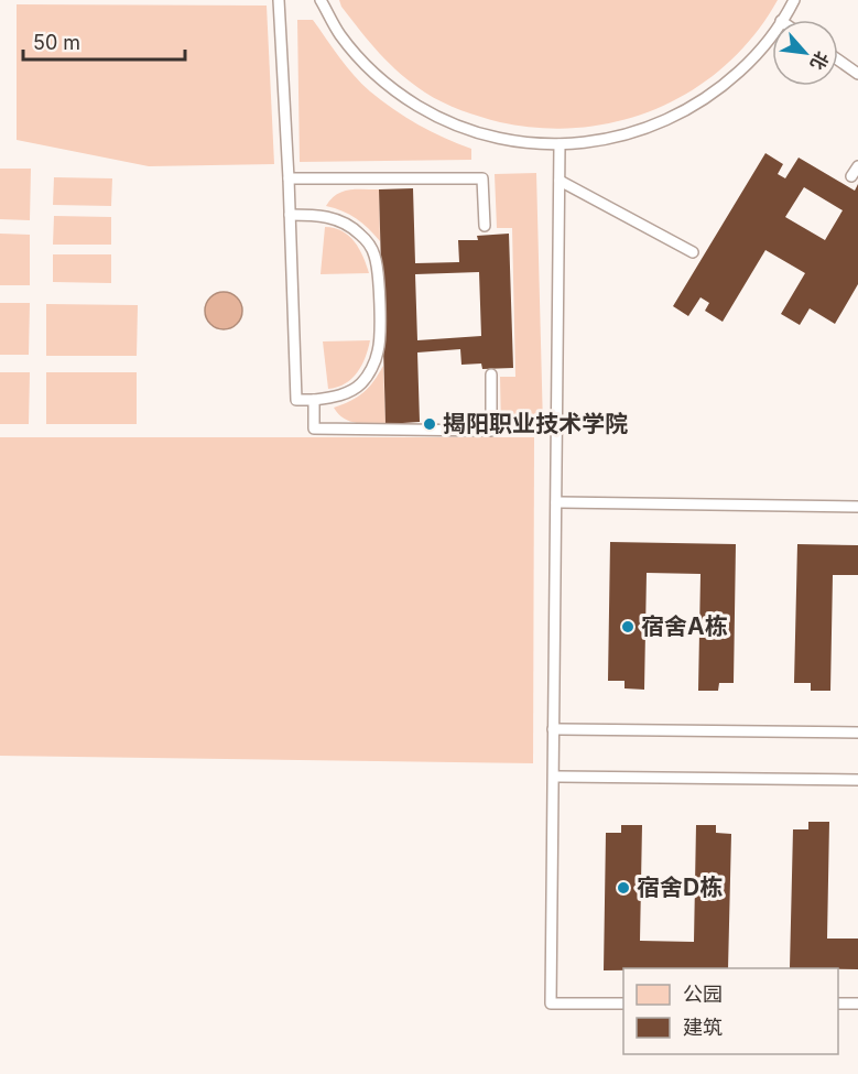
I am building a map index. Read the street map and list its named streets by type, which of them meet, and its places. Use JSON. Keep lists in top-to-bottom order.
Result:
{
  "places": ["揭阳职业技术学院", "宿舍A栋", "宿舍D栋"],
  "legend": ["公园", "建筑"],
  "scale_bar": "50 m",
  "north": "bottom right"
}
